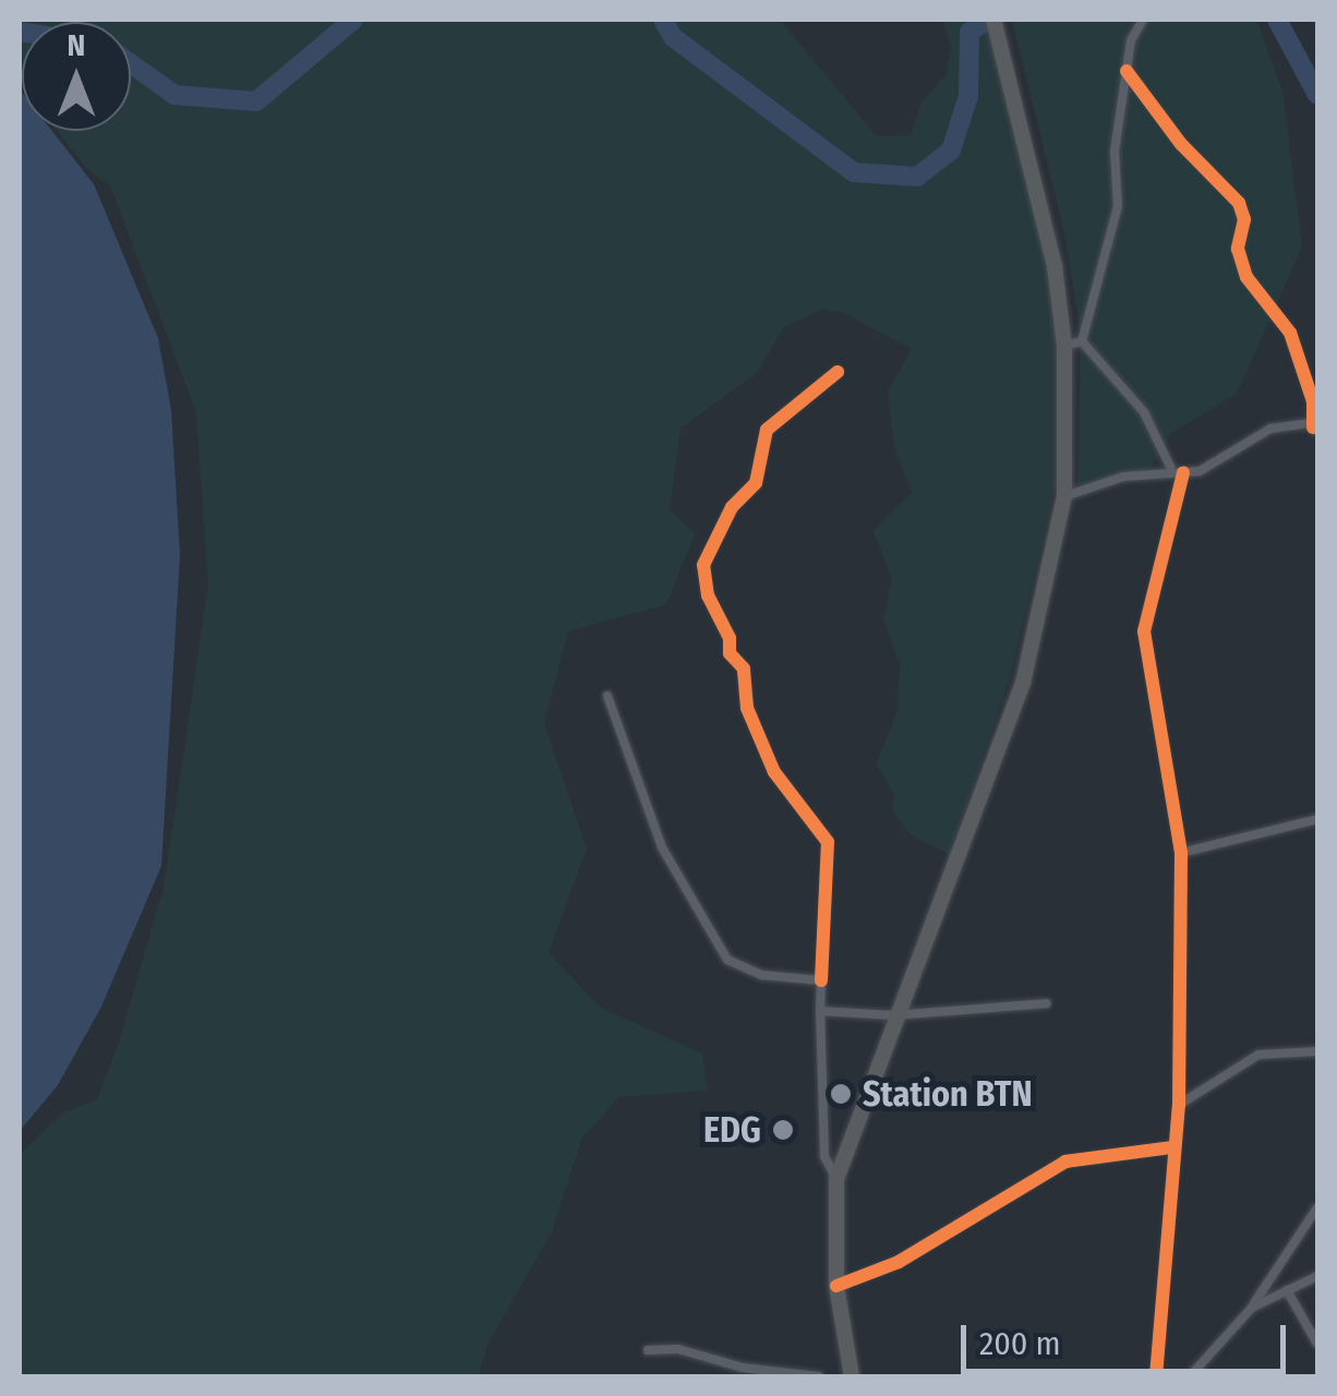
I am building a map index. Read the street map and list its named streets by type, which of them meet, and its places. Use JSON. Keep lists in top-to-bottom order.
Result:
{
  "places": ["Station BTN", "EDG"],
  "scale_bar": "200 m",
  "north": "top"
}
